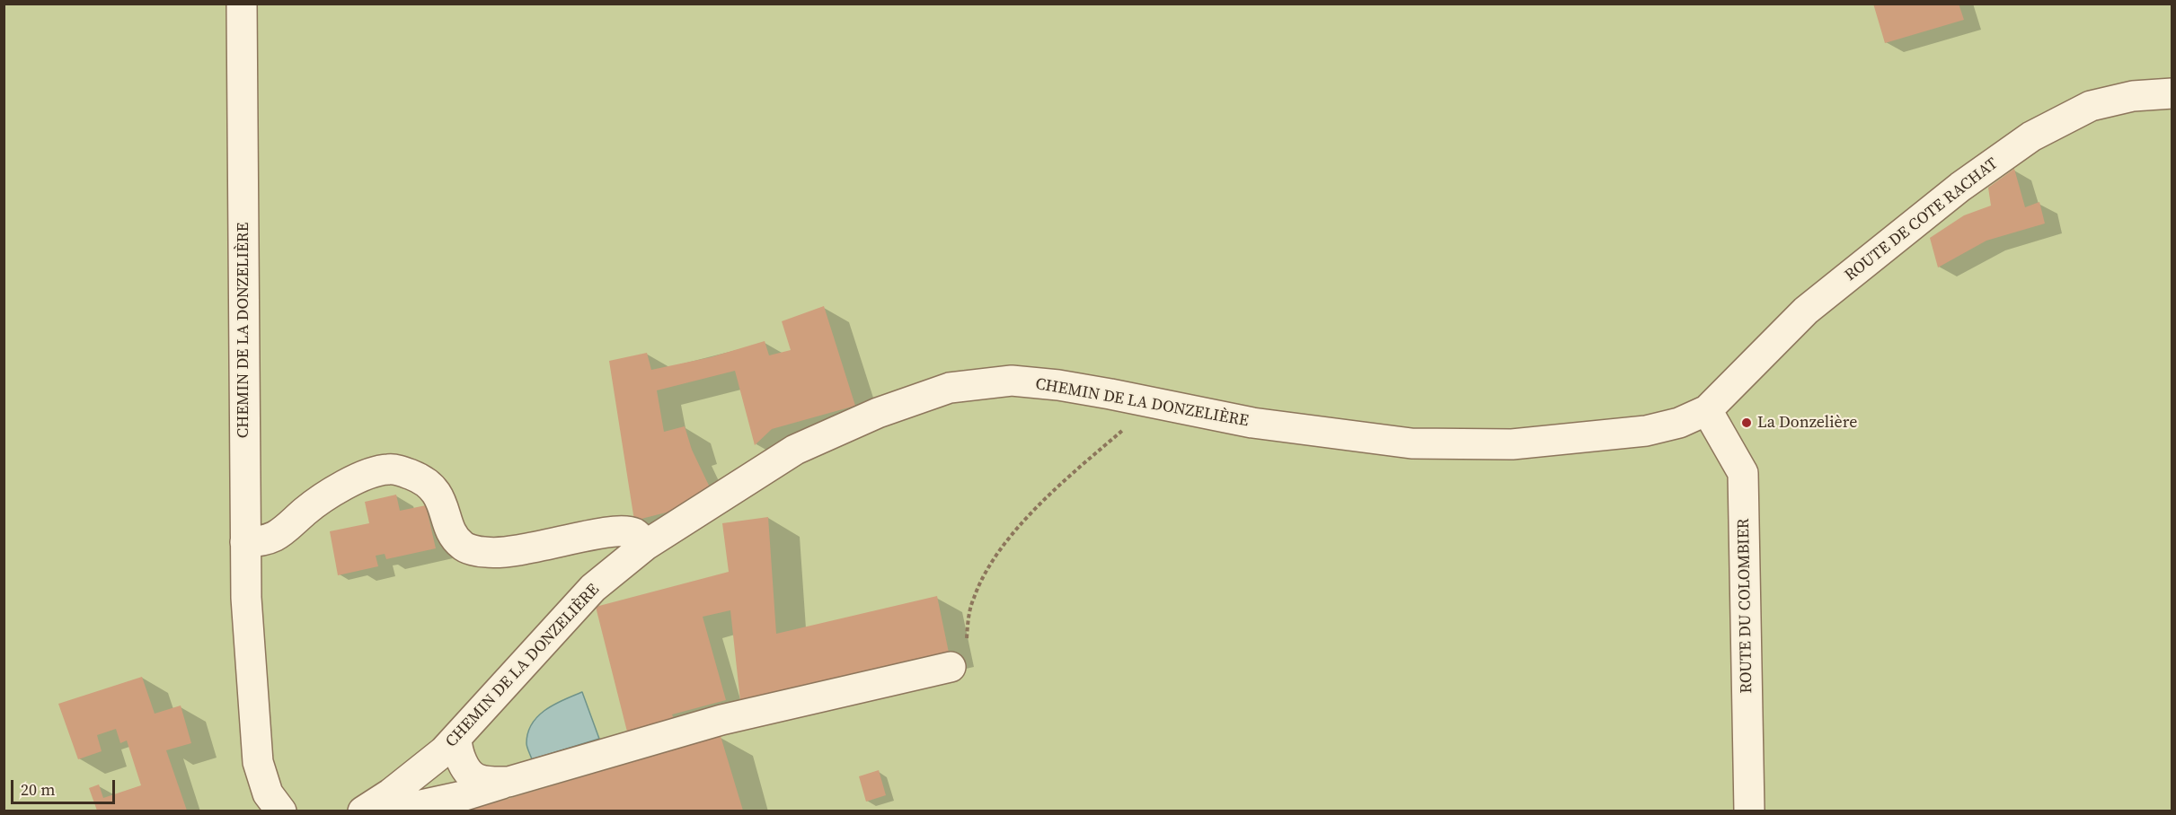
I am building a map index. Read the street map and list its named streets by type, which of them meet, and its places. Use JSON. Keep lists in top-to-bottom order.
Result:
{
  "streets": {
    "street": ["ROUTE DE COTE RACHAT", "CHEMIN DE LA DONZELIÈRE", "ROUTE DU COLOMBIER"]
  },
  "crossings": [
    ["ROUTE DE COTE RACHAT", "CHEMIN DE LA DONZELIÈRE"],
    ["ROUTE DE COTE RACHAT", "ROUTE DU COLOMBIER"],
    ["CHEMIN DE LA DONZELIÈRE", "ROUTE DU COLOMBIER"]
  ],
  "places": ["La Donzelière"],
  "scale_bar": "20 m"
}
